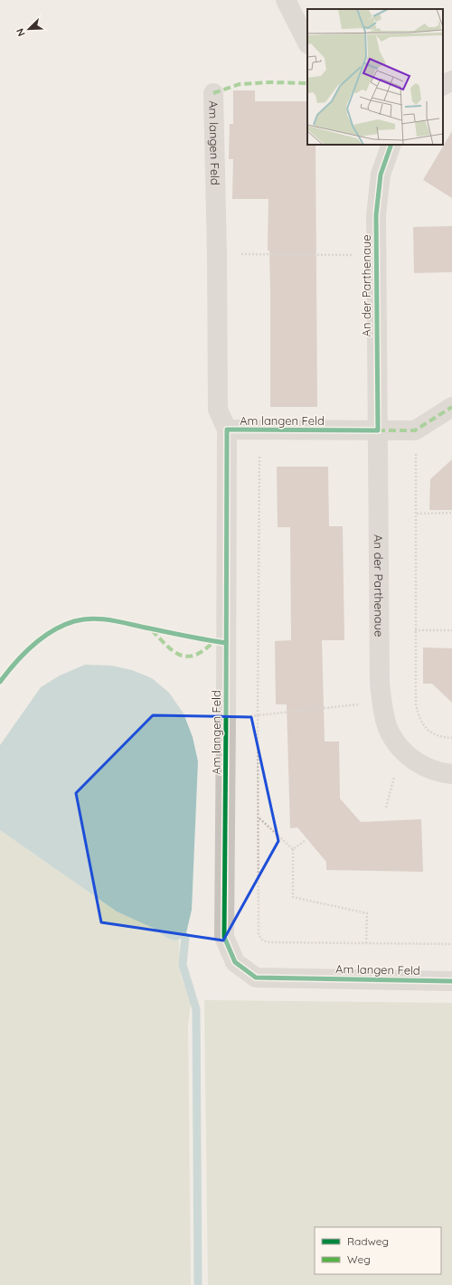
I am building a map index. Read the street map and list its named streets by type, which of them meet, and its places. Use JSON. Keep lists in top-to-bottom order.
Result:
{
  "streets": {
    "street": ["Am langen Feld", "An der Parthenaue"]
  },
  "crossings": [
    ["Am langen Feld", "An der Parthenaue"]
  ],
  "legend": ["Radweg", "Weg"],
  "north": "bottom left"
}
